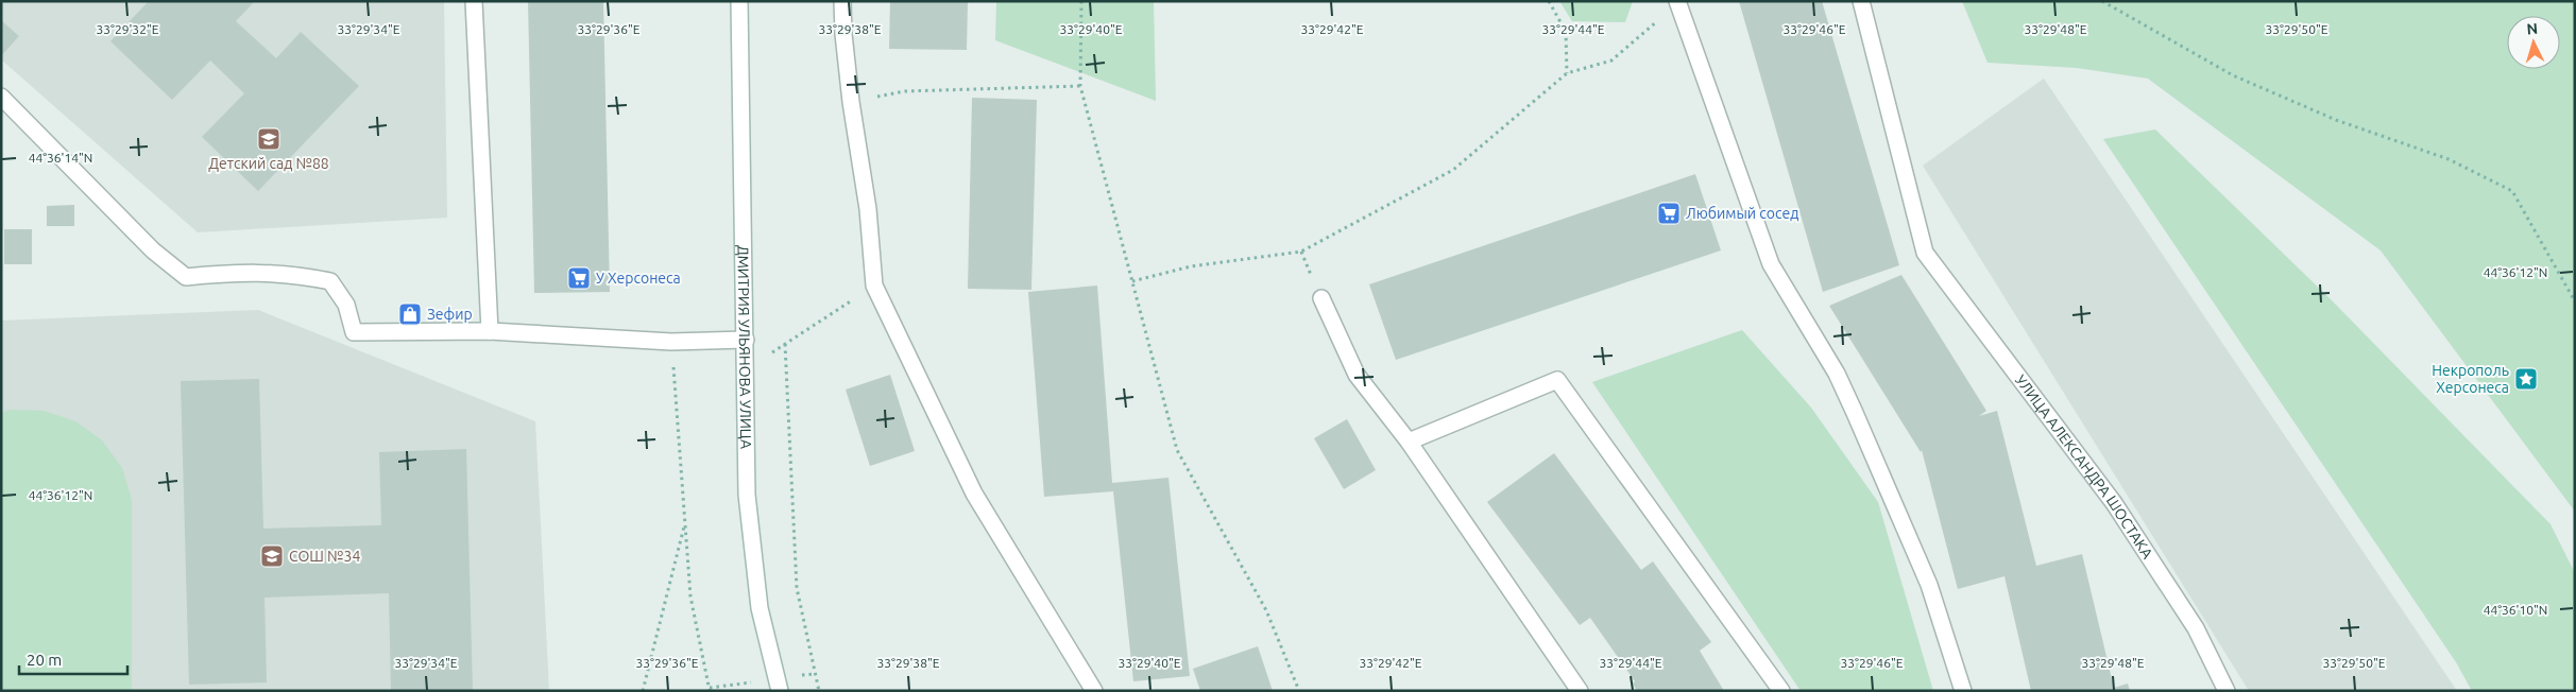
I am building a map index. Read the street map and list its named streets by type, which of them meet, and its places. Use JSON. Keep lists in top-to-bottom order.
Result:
{
  "streets": {
    "street": ["ДМИТРИЯ УЛЬЯНОВА УЛИЦА", "УЛИЦА АЛЕКСАНДРА ШОСТАКА"]
  },
  "places": {
    "school or university": ["Детский сад №88", "СОШ №34"],
    "supermarket": ["Любимый сосед", "У Херсонеса"],
    "shop": ["Зефир"],
    "place": ["Некрополь Херсонеса"]
  },
  "scale_bar": "20 m",
  "north": "top",
  "coordinates": [
    "33°29'32\"E",
    "33°29'34\"E",
    "33°29'36\"E",
    "33°29'38\"E",
    "33°29'40\"E",
    "33°29'42\"E",
    "33°29'44\"E",
    "33°29'46\"E",
    "33°29'48\"E",
    "33°29'50\"E",
    "44°36'14\"N",
    "44°36'12\"N",
    "44°36'10\"N"
  ]
}
